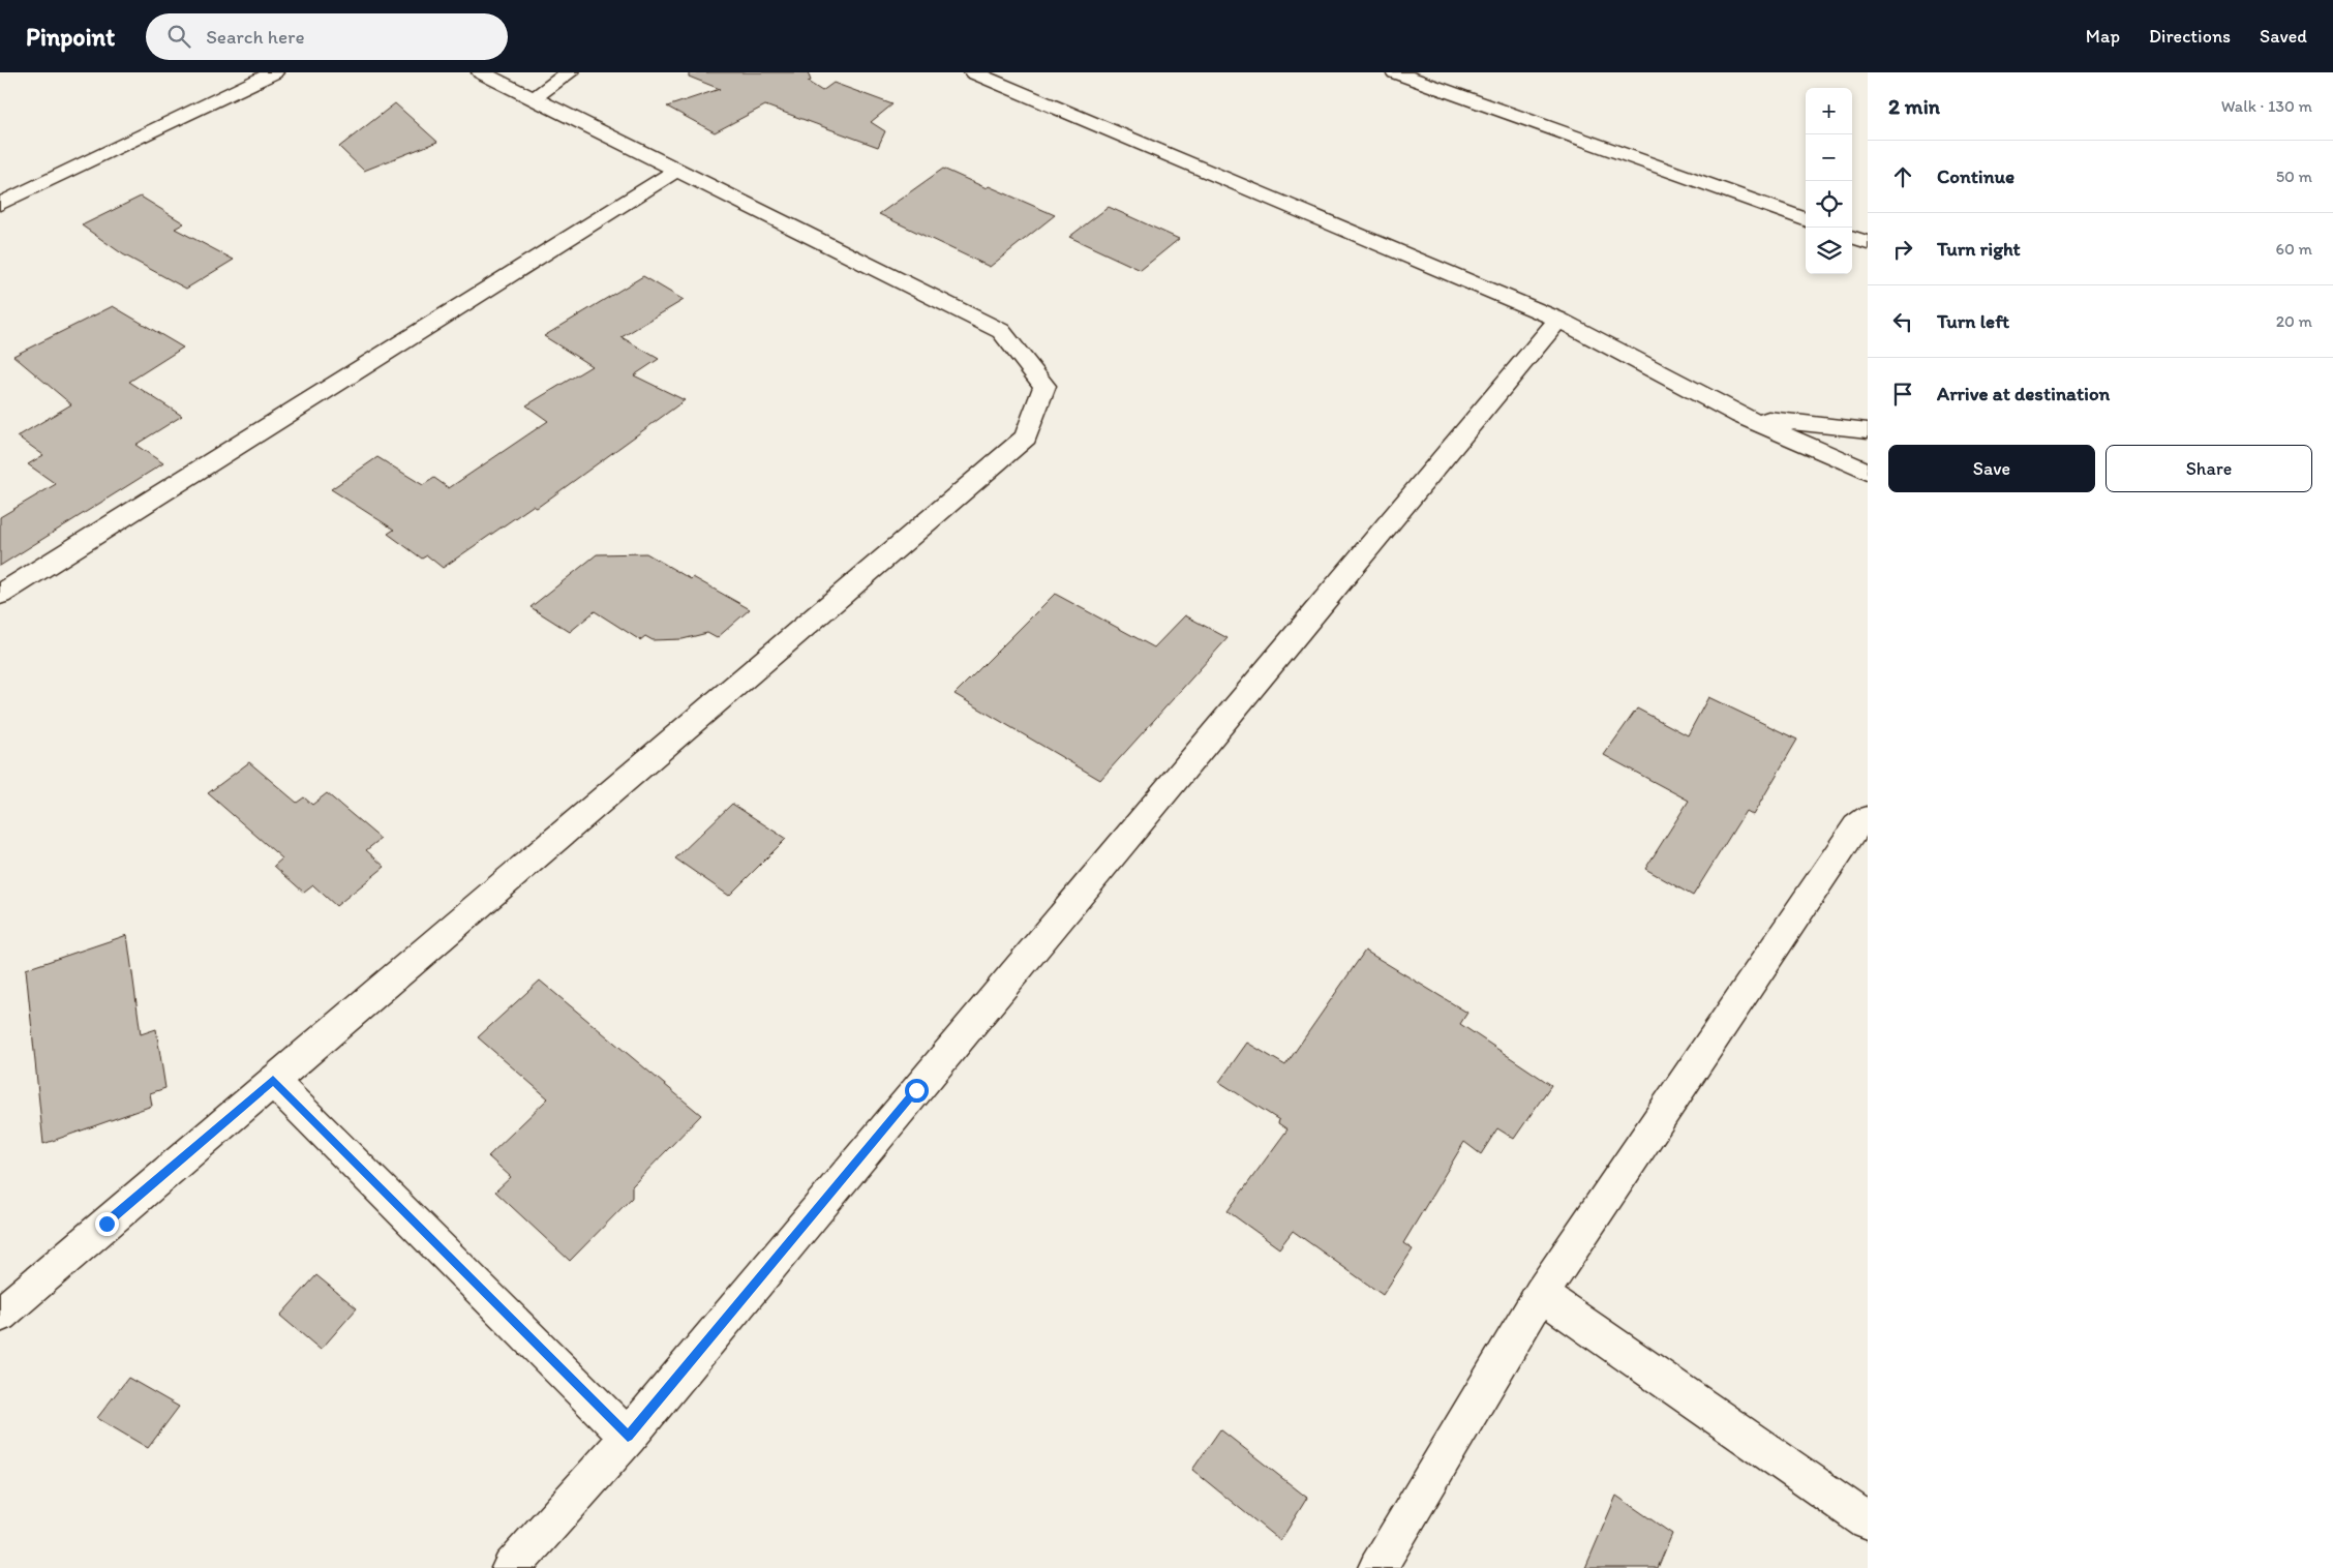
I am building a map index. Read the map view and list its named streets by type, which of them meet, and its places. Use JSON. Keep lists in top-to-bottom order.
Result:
{
  "page": {
    "header": "Pinpoint",
    "search": "Search here",
    "nav": ["Map", "Directions", "Saved"],
    "heading": ["2 min", "Walk · 130 m"],
    "map_buttons": ["+", "−"],
    "list": [
      ["Continue", "50 m"],
      ["Turn right", "60 m"],
      ["Turn left", "20 m"],
      "Arrive at destination"
    ],
    "buttons": ["Save", "Share"]
  }
}
